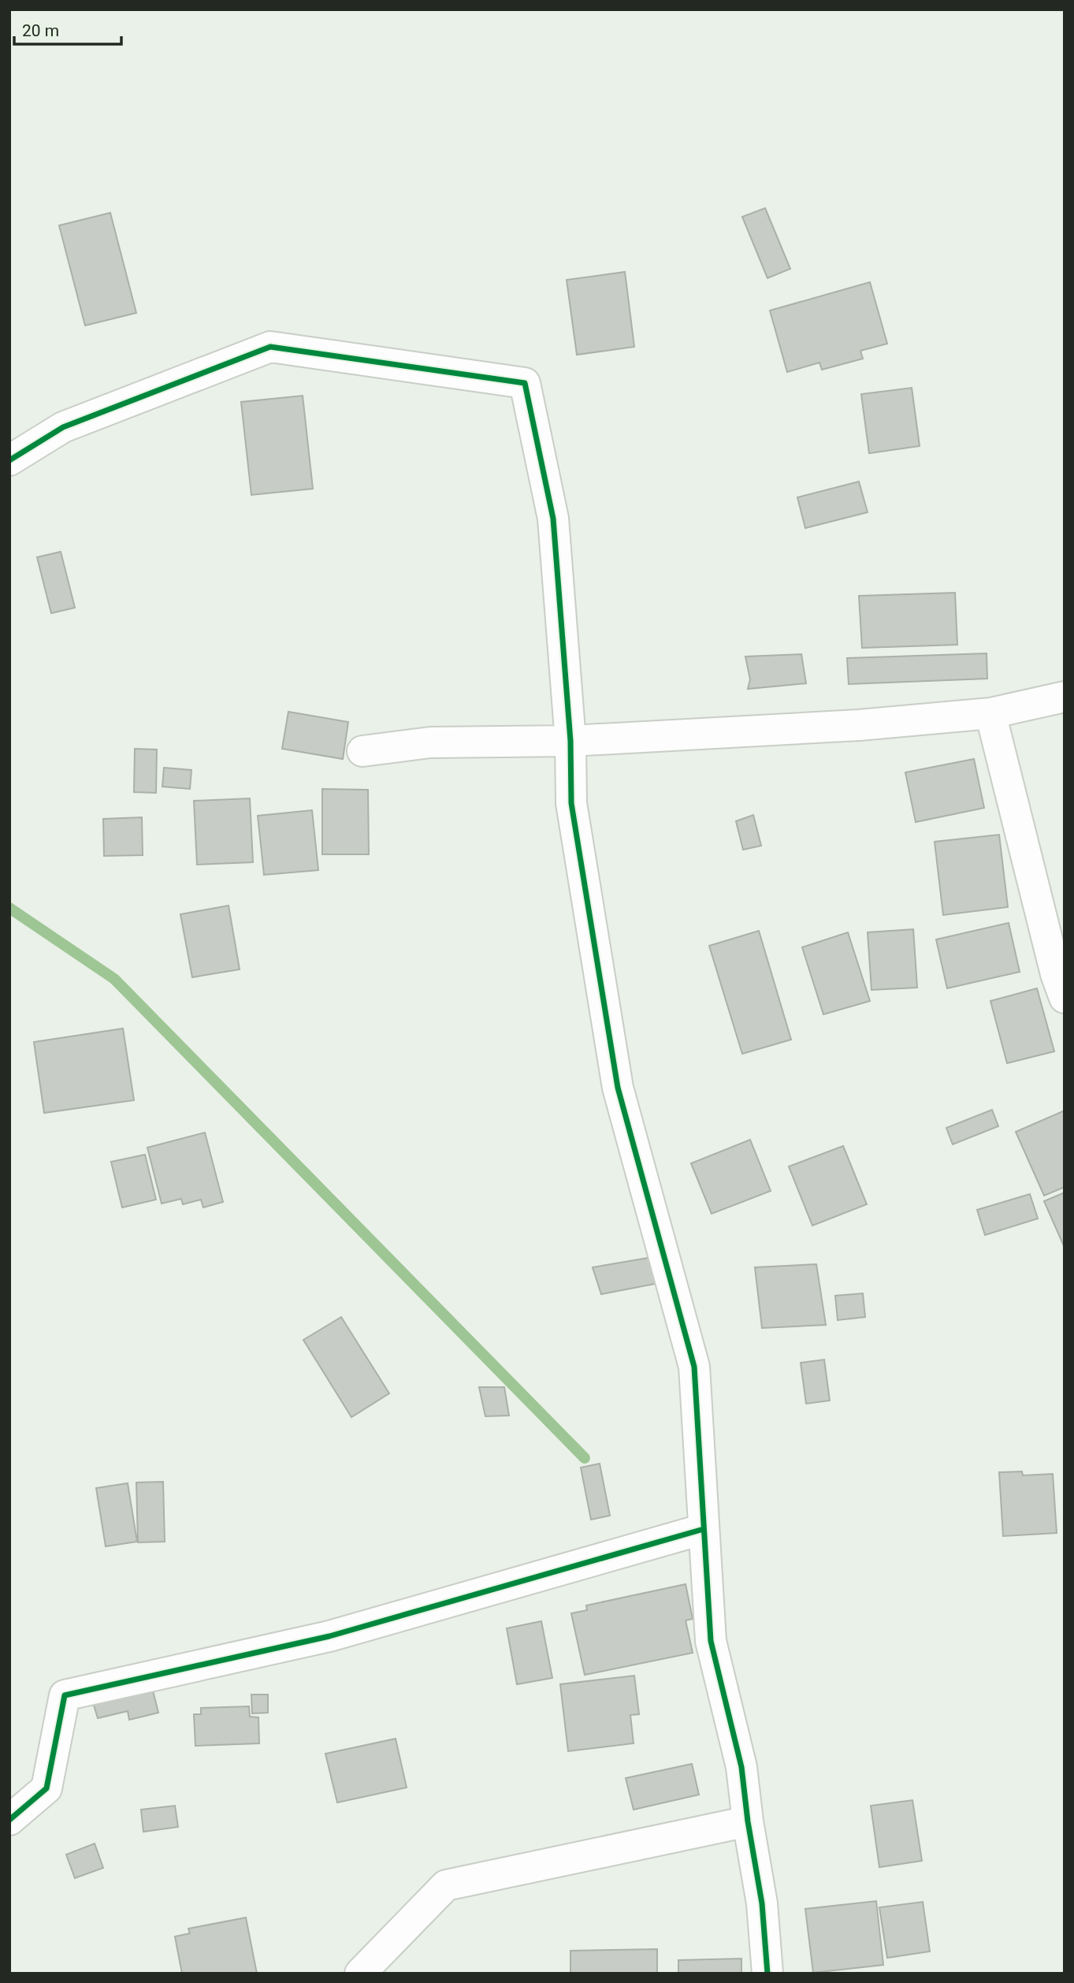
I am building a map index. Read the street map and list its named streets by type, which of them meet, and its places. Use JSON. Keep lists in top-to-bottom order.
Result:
{
  "scale_bar": "20 m"
}
